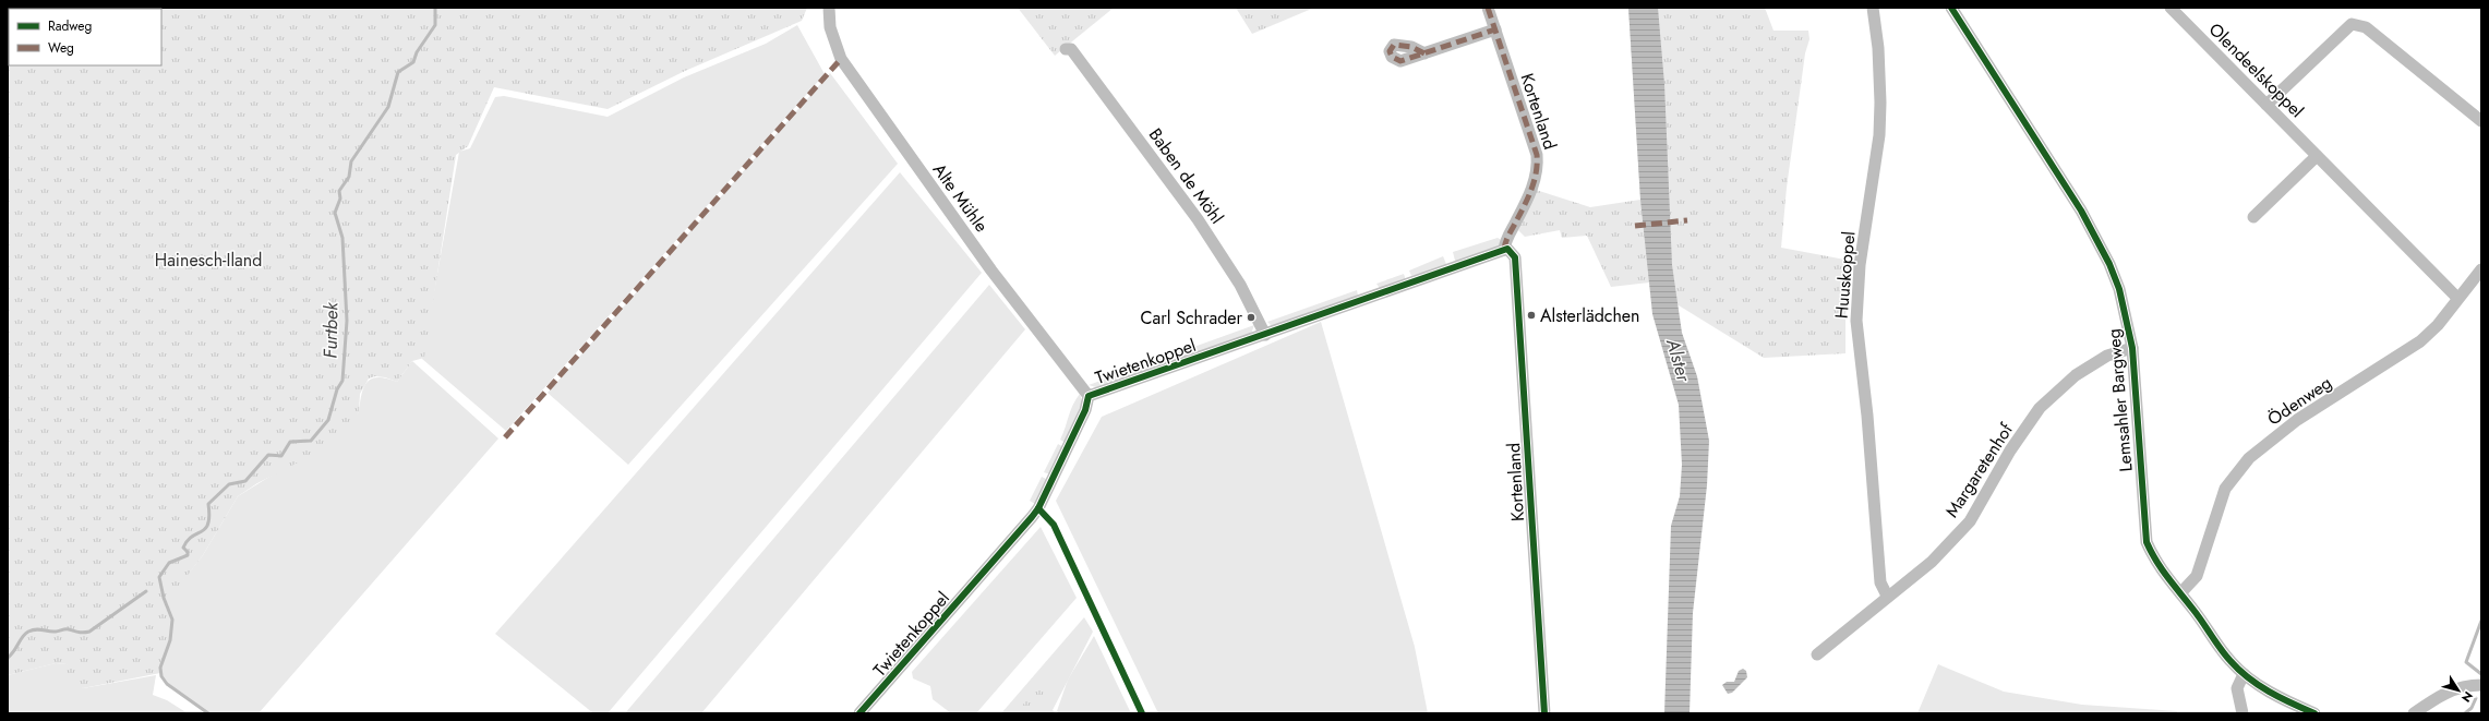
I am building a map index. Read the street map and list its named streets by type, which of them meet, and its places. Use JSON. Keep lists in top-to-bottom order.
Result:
{
  "streets": {
    "street": [
      "Olendeelskoppel",
      "Kortenland",
      "Baben de Möhl",
      "Alte Mühle",
      "Huuskoppel",
      "Twietenkoppel",
      "Lemsahler Bargweg",
      "Ödenweg",
      "Margaretenhof"
    ]
  },
  "crossings": [
    ["Olendeelskoppel", "Ödenweg"],
    ["Kortenland", "Twietenkoppel"],
    ["Baben de Möhl", "Twietenkoppel"],
    ["Alte Mühle", "Twietenkoppel"],
    ["Huuskoppel", "Margaretenhof"],
    ["Lemsahler Bargweg", "Ödenweg"],
    ["Lemsahler Bargweg", "Margaretenhof"]
  ],
  "water": ["Furtbek", "Alster"],
  "parks": ["Hainesch-Iland"],
  "places": ["Alsterlädchen", "Carl Schrader"],
  "legend": ["Radweg", "Weg"],
  "north": "bottom right"
}
